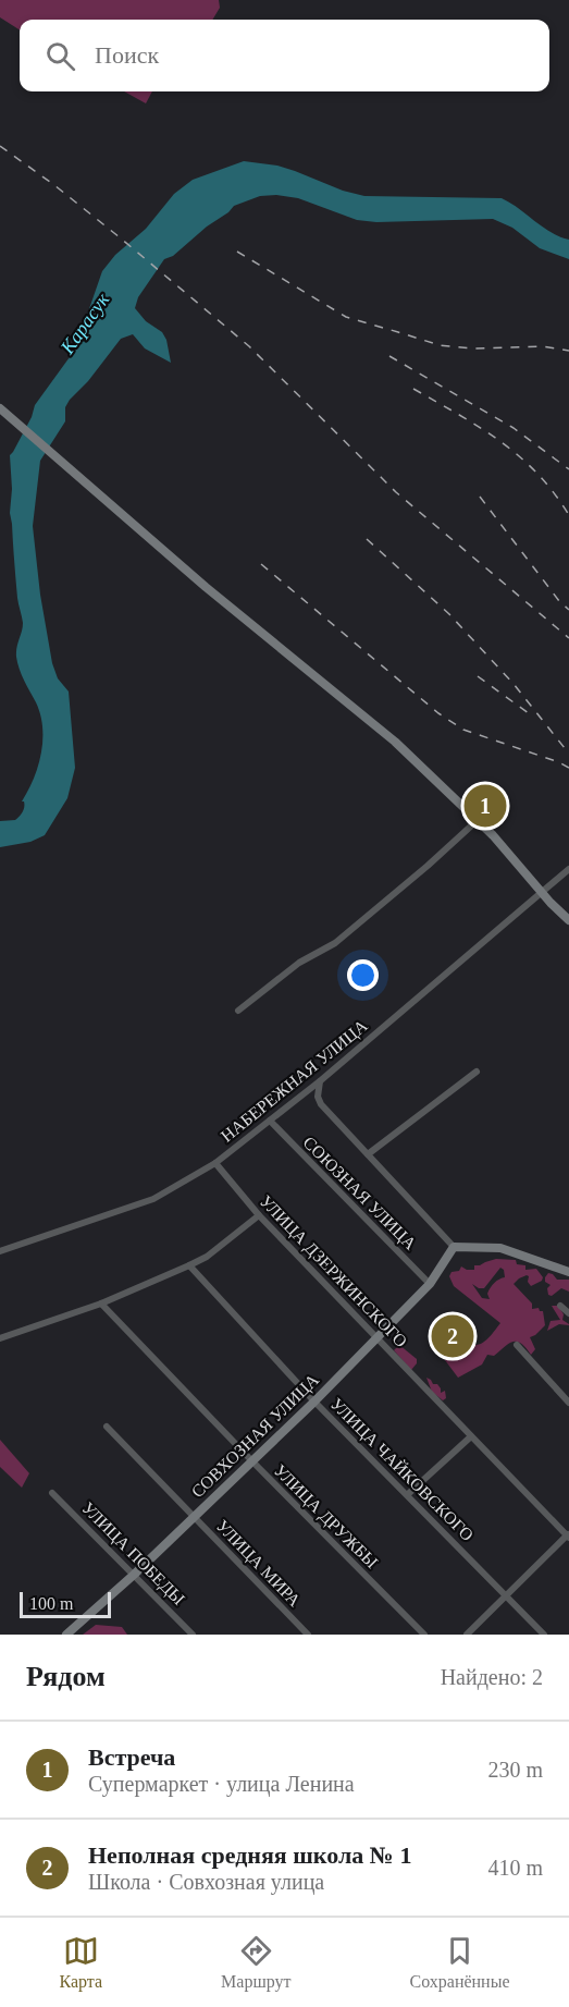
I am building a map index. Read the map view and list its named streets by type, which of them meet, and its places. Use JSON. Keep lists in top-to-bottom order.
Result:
{
  "streets": {
    "main road": ["СОВХОЗНАЯ УЛИЦА"],
    "street": [
      "НАБЕРЕЖНАЯ УЛИЦА",
      "СОЮЗНАЯ УЛИЦА",
      "УЛИЦА ДЗЕРЖИНСКОГО",
      "УЛИЦА ЧАЙКОВСКОГО",
      "УЛИЦА ДРУЖБЫ",
      "УЛИЦА ПОБЕДЫ",
      "УЛИЦА МИРА"
    ]
  },
  "crossings": [
    ["НАБЕРЕЖНАЯ УЛИЦА", "СОЮЗНАЯ УЛИЦА"],
    ["НАБЕРЕЖНАЯ УЛИЦА", "УЛИЦА ДЗЕРЖИНСКОГО"],
    ["СОЮЗНАЯ УЛИЦА", "СОВХОЗНАЯ УЛИЦА"],
    ["УЛИЦА ДЗЕРЖИНСКОГО", "СОВХОЗНАЯ УЛИЦА"],
    ["СОВХОЗНАЯ УЛИЦА", "УЛИЦА ЧАЙКОВСКОГО"],
    ["СОВХОЗНАЯ УЛИЦА", "УЛИЦА ДРУЖБЫ"],
    ["СОВХОЗНАЯ УЛИЦА", "УЛИЦА ПОБЕДЫ"],
    ["СОВХОЗНАЯ УЛИЦА", "УЛИЦА МИРА"]
  ],
  "water": ["Карасук"],
  "scale_bar": "100 m",
  "page": {
    "search": "Поиск",
    "pins": ["1", "2"],
    "scale": "100 m",
    "heading": ["Рядом", "Найдено: 2"],
    "list": [
      {
        "mark": "1",
        "name": "Встреча",
        "note": "Супермаркет · улица Ленина",
        "value": "230 m"
      },
      {
        "mark": "2",
        "name": "Неполная средняя школа № 1",
        "note": "Школа · Совхозная улица",
        "value": "410 m"
      }
    ],
    "nav": ["Карта", "Маршрут", "Сохранённые"]
  }
}
